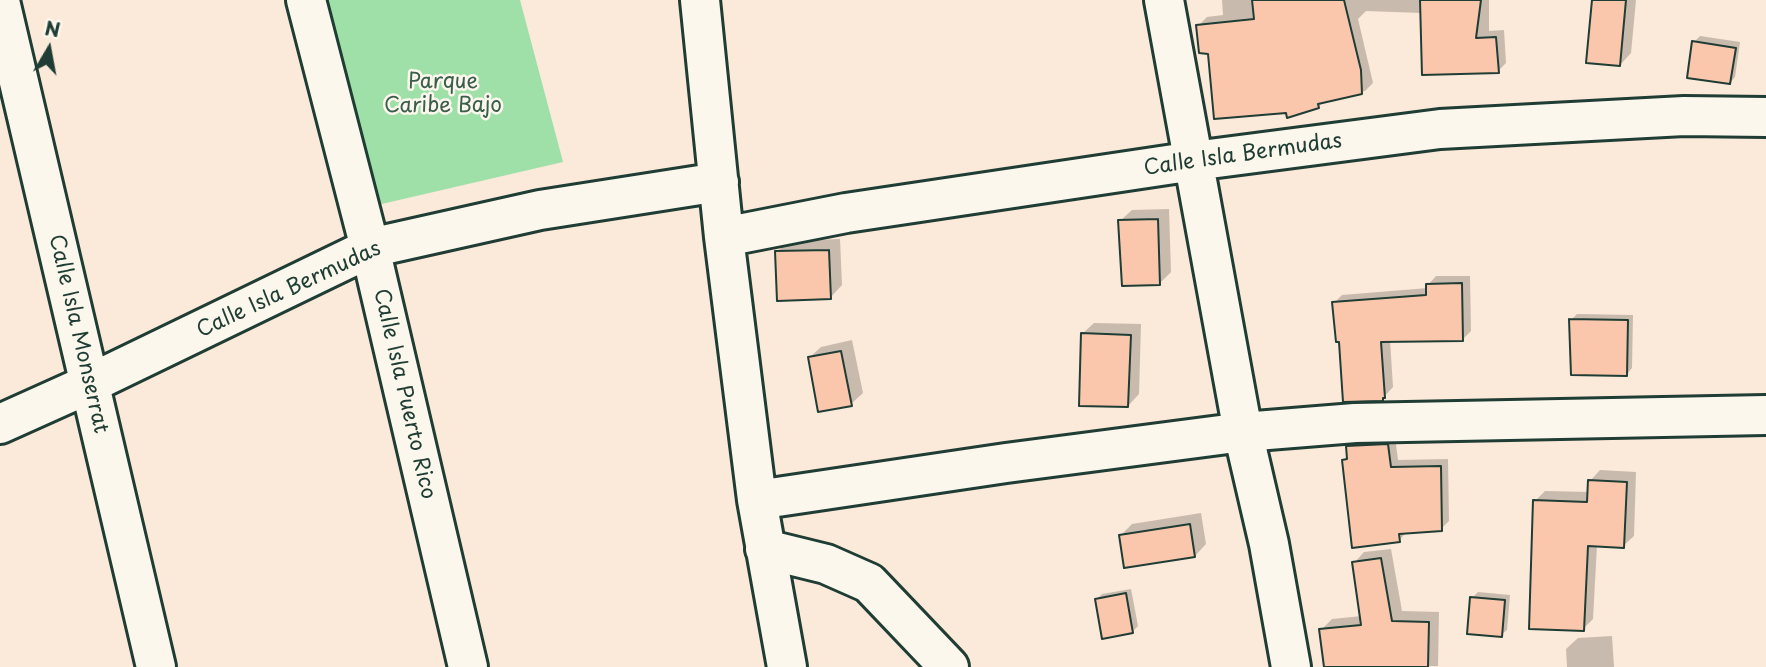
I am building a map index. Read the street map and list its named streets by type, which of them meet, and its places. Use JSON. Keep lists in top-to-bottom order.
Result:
{
  "streets": {
    "street": ["Calle Isla Bermudas", "Calle Isla Monserrat", "Calle Isla Puerto Rico"]
  },
  "crossings": [
    ["Calle Isla Bermudas", "Calle Isla Monserrat"],
    ["Calle Isla Bermudas", "Calle Isla Puerto Rico"]
  ],
  "parks": ["Parque Caribe Bajo"],
  "north": "top"
}
